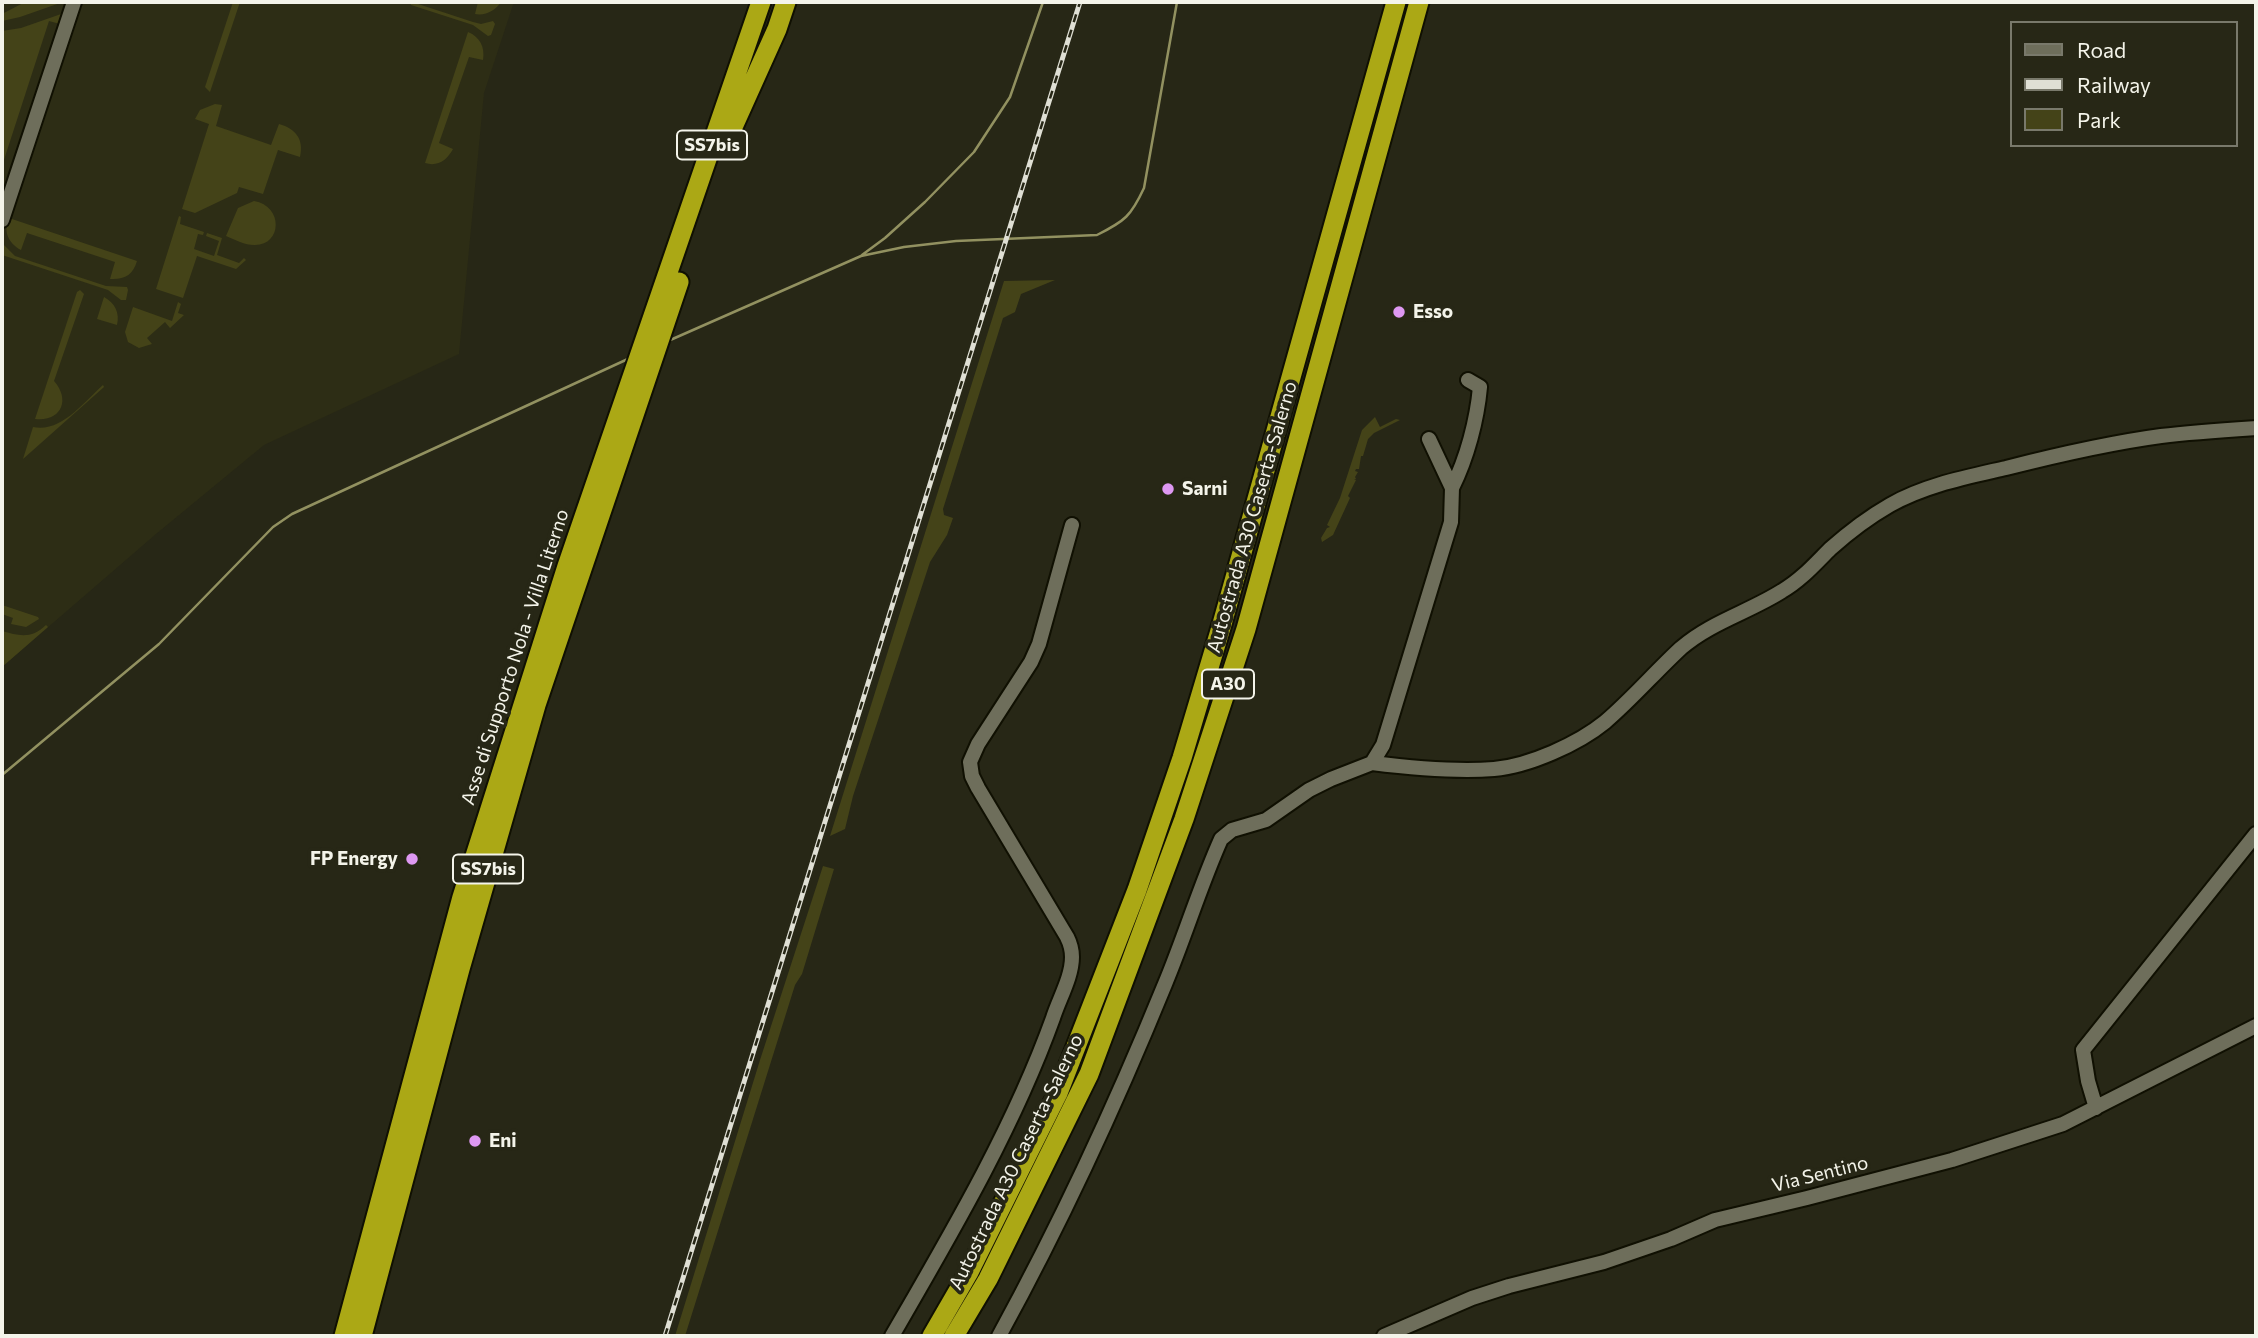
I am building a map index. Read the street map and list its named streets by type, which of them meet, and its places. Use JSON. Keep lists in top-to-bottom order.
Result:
{
  "streets": {
    "highway": [
      "SS7bis",
      "Autostrada A30 Caserta-Salerno",
      "Asse di Supporto Nola - Villa Literno",
      "A30"
    ],
    "street": ["Via Sentino"]
  },
  "places": [
    "Esso",
    "Sarni",
    "FP Energy",
    "Eni"
  ],
  "legend": ["Road", "Railway", "Park"]
}
